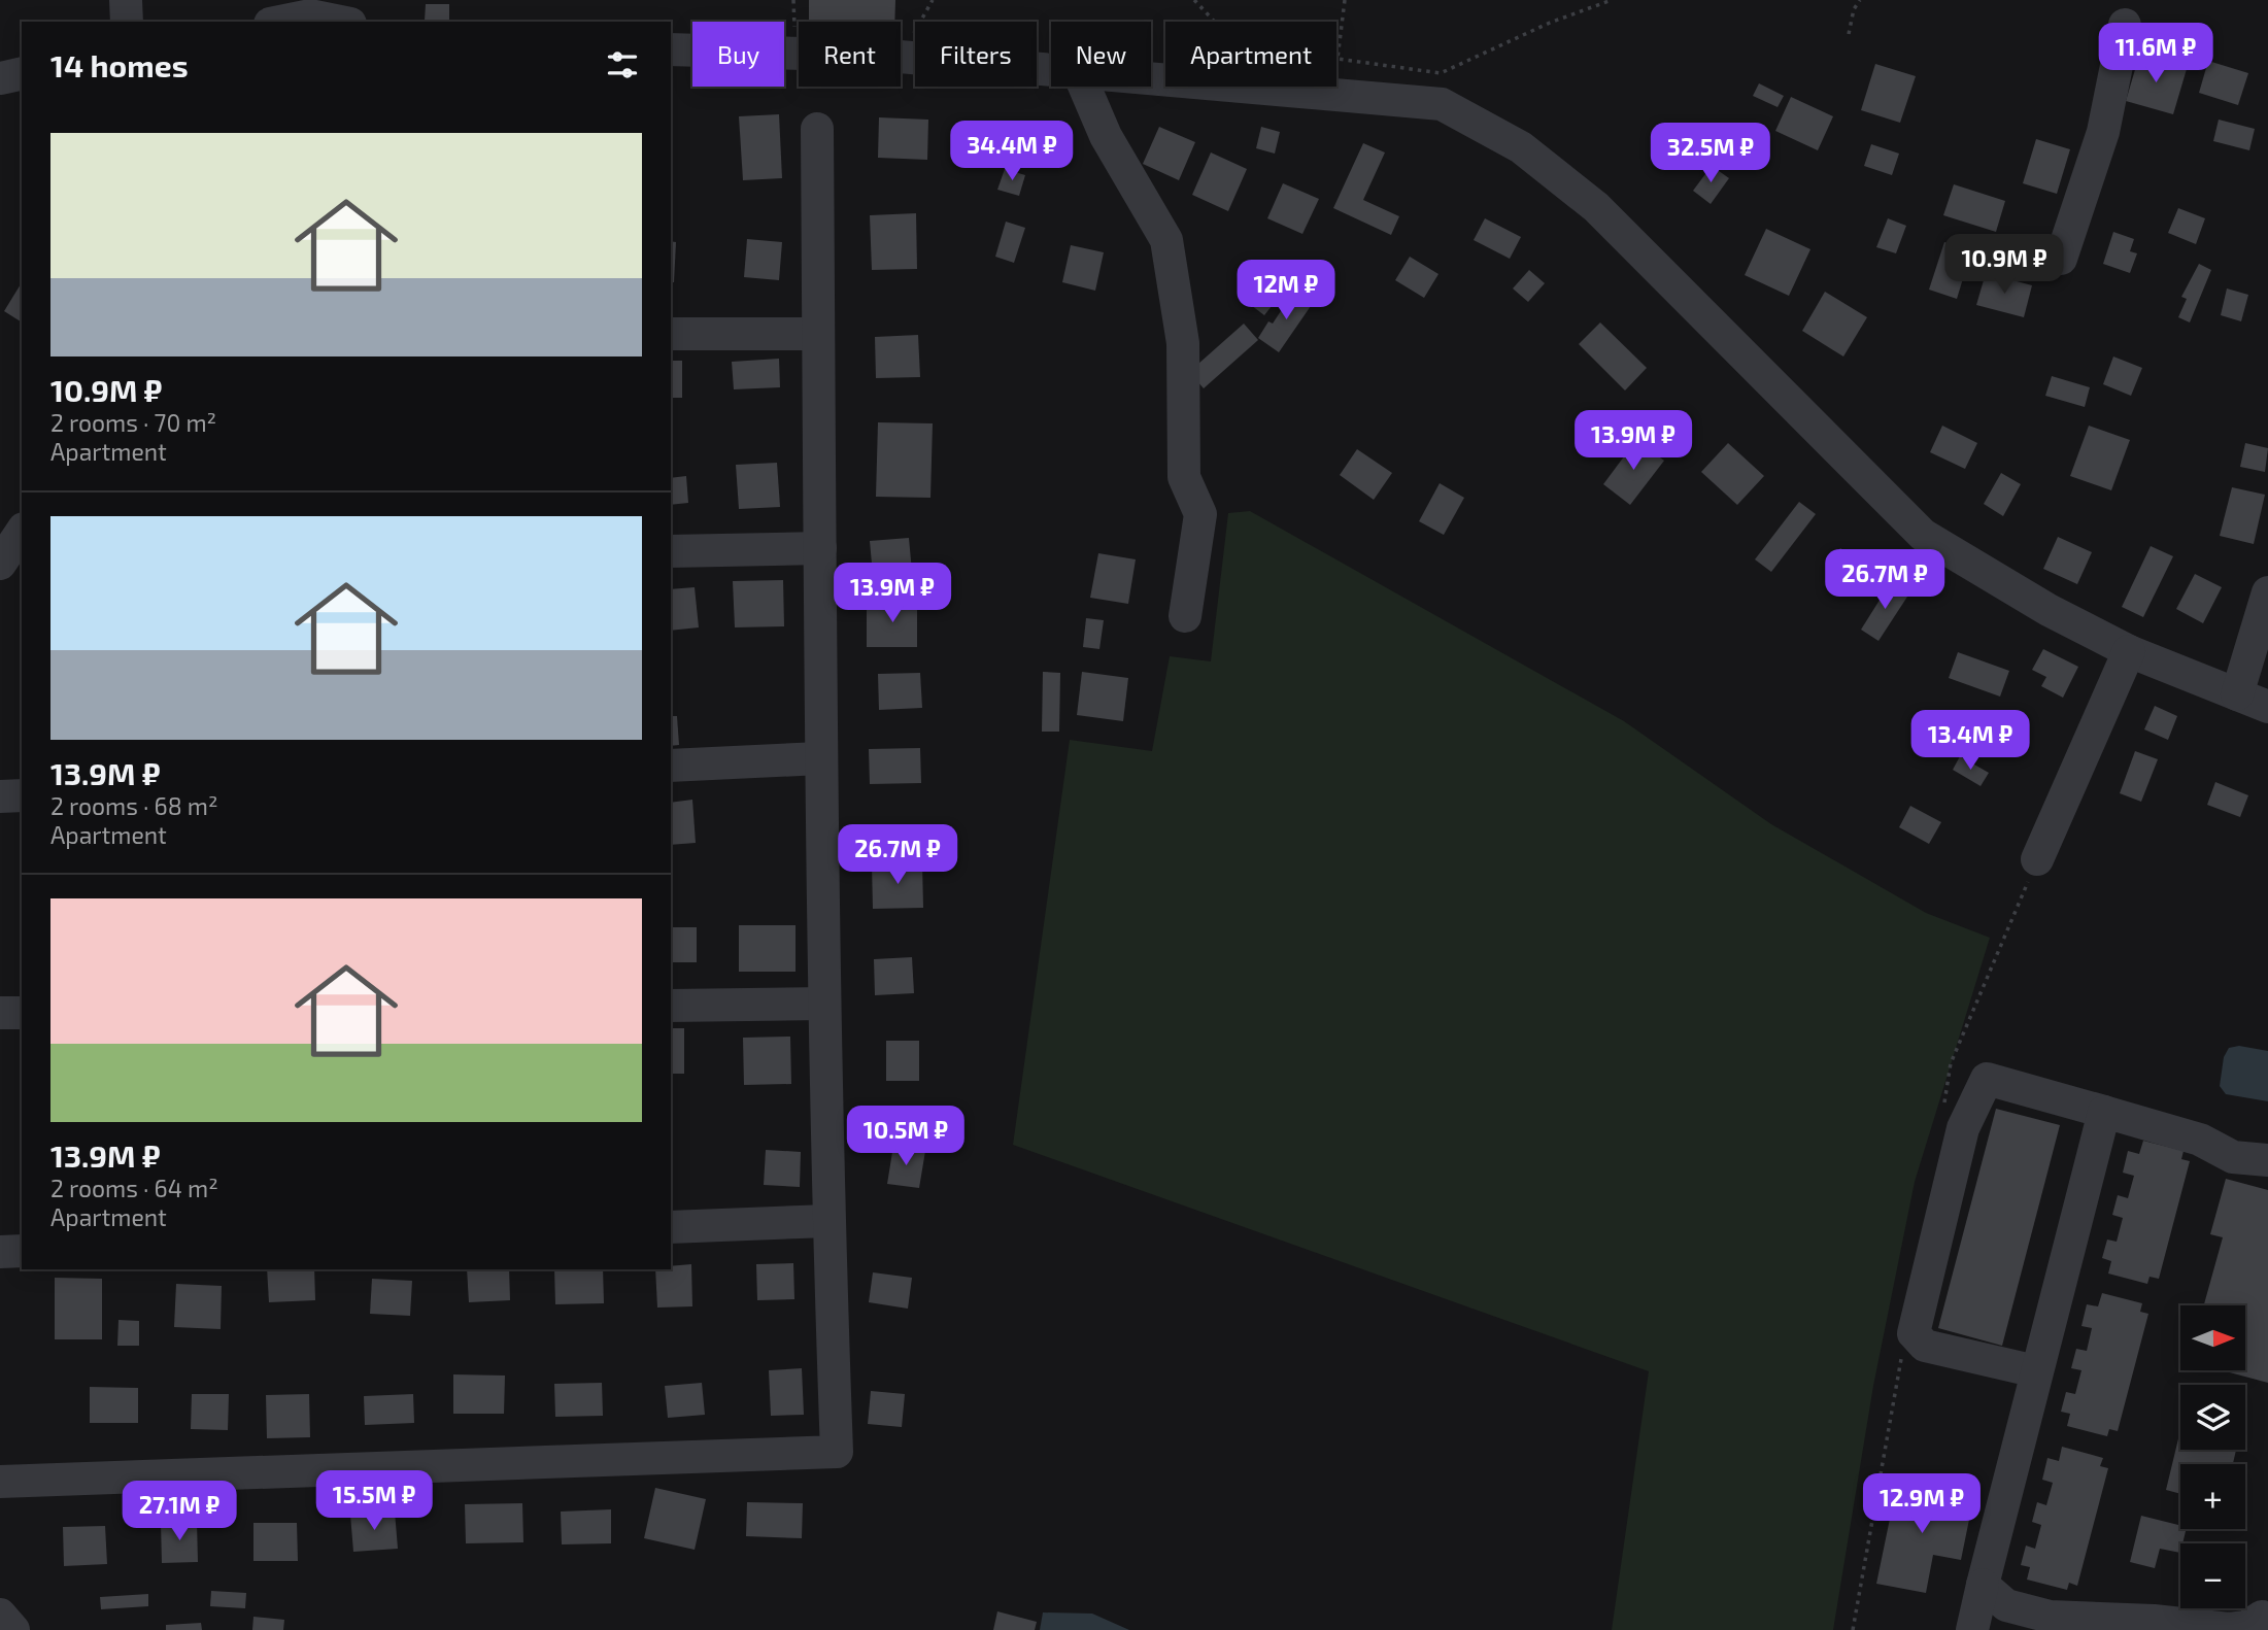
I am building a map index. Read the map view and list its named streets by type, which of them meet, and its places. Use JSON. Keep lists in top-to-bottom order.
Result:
{
  "north": "right",
  "page": {
    "chip": [
      "Buy",
      "Rent",
      "Filters",
      "New",
      "Apartment"
    ],
    "heading": "14 homes",
    "price": [
      "11.6M ₽",
      "34.4M ₽",
      "32.5M ₽",
      "10.9M ₽",
      "12M ₽",
      "13.9M ₽",
      "26.7M ₽",
      "13.9M ₽",
      "13.4M ₽",
      "26.7M ₽",
      "10.5M ₽",
      "15.5M ₽",
      "12.9M ₽",
      "27.1M ₽"
    ],
    "list": [
      {
        "name": "10.9M ₽",
        "note": "2 rooms · 70 m² · Apartment"
      },
      {
        "name": "13.9M ₽",
        "note": "2 rooms · 68 m² · Apartment"
      },
      {
        "name": "13.9M ₽",
        "note": "2 rooms · 64 m² · Apartment"
      }
    ],
    "map_buttons": ["+", "−"]
  }
}
